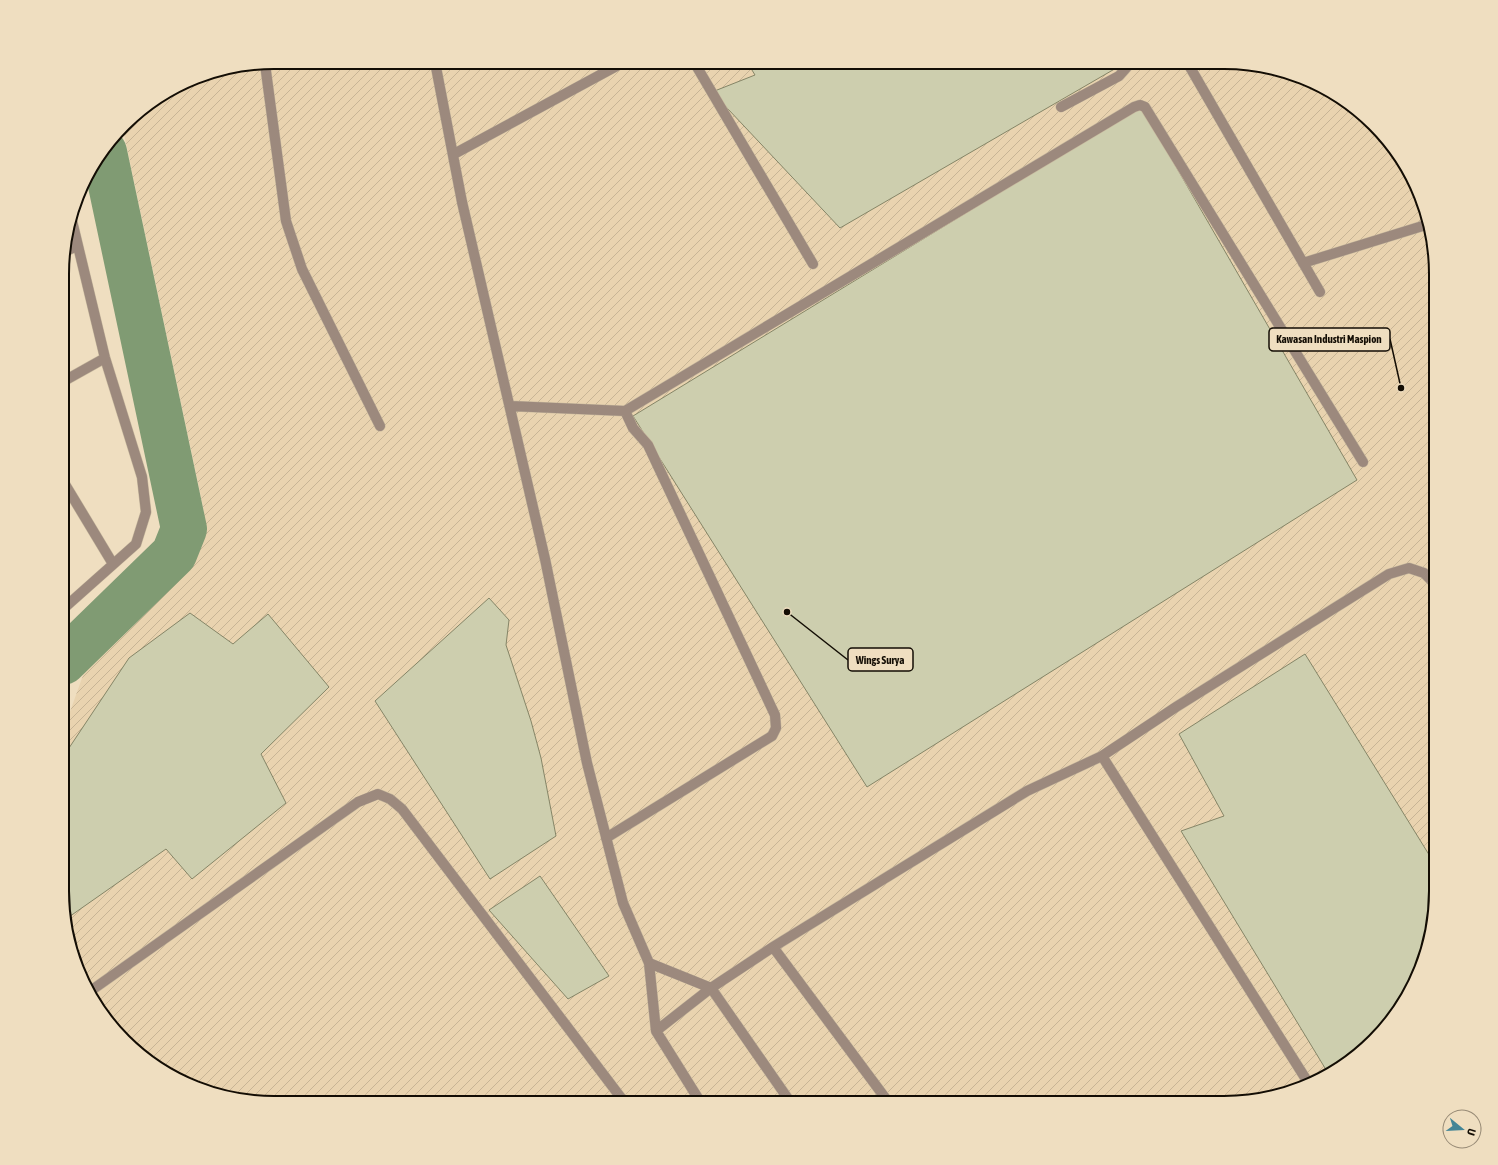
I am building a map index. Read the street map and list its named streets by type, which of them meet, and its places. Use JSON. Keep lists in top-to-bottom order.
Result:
{
  "places": ["Kawasan Industri Maspion", "Wings Surya"],
  "north": "right"
}
